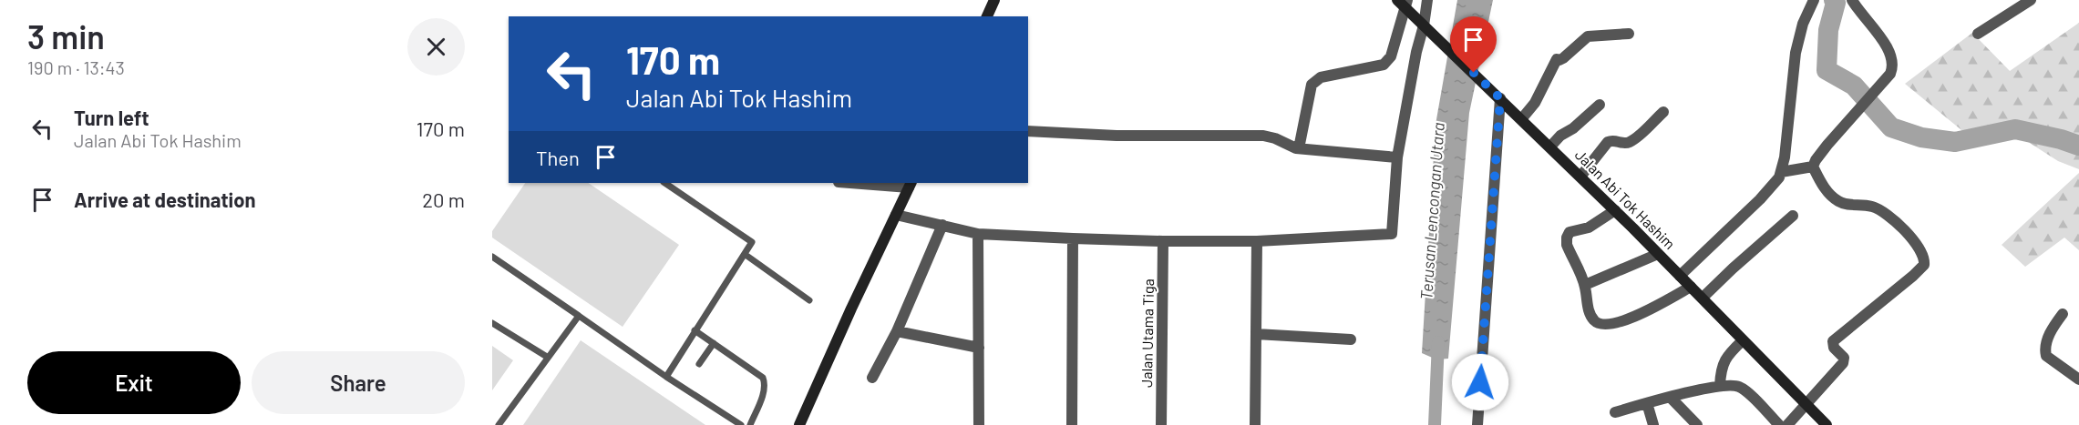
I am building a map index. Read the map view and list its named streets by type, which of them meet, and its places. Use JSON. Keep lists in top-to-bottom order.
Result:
{
  "streets": {
    "main road": ["Jalan Abi Tok Hashim"],
    "street": ["Jalan Utama Tiga"]
  },
  "water": ["Terusan Lencongan Utara"],
  "page": {
    "heading": ["3 min", "190 m · 13:43"],
    "turn": ["170 m", "Jalan Abi Tok Hashim"],
    "list": [
      {
        "name": "Turn left",
        "note": "Jalan Abi Tok Hashim",
        "value": "170 m"
      },
      {
        "name": "Arrive at destination",
        "value": "20 m"
      }
    ],
    "then": "Then",
    "buttons": ["Exit", "Share"]
  }
}
